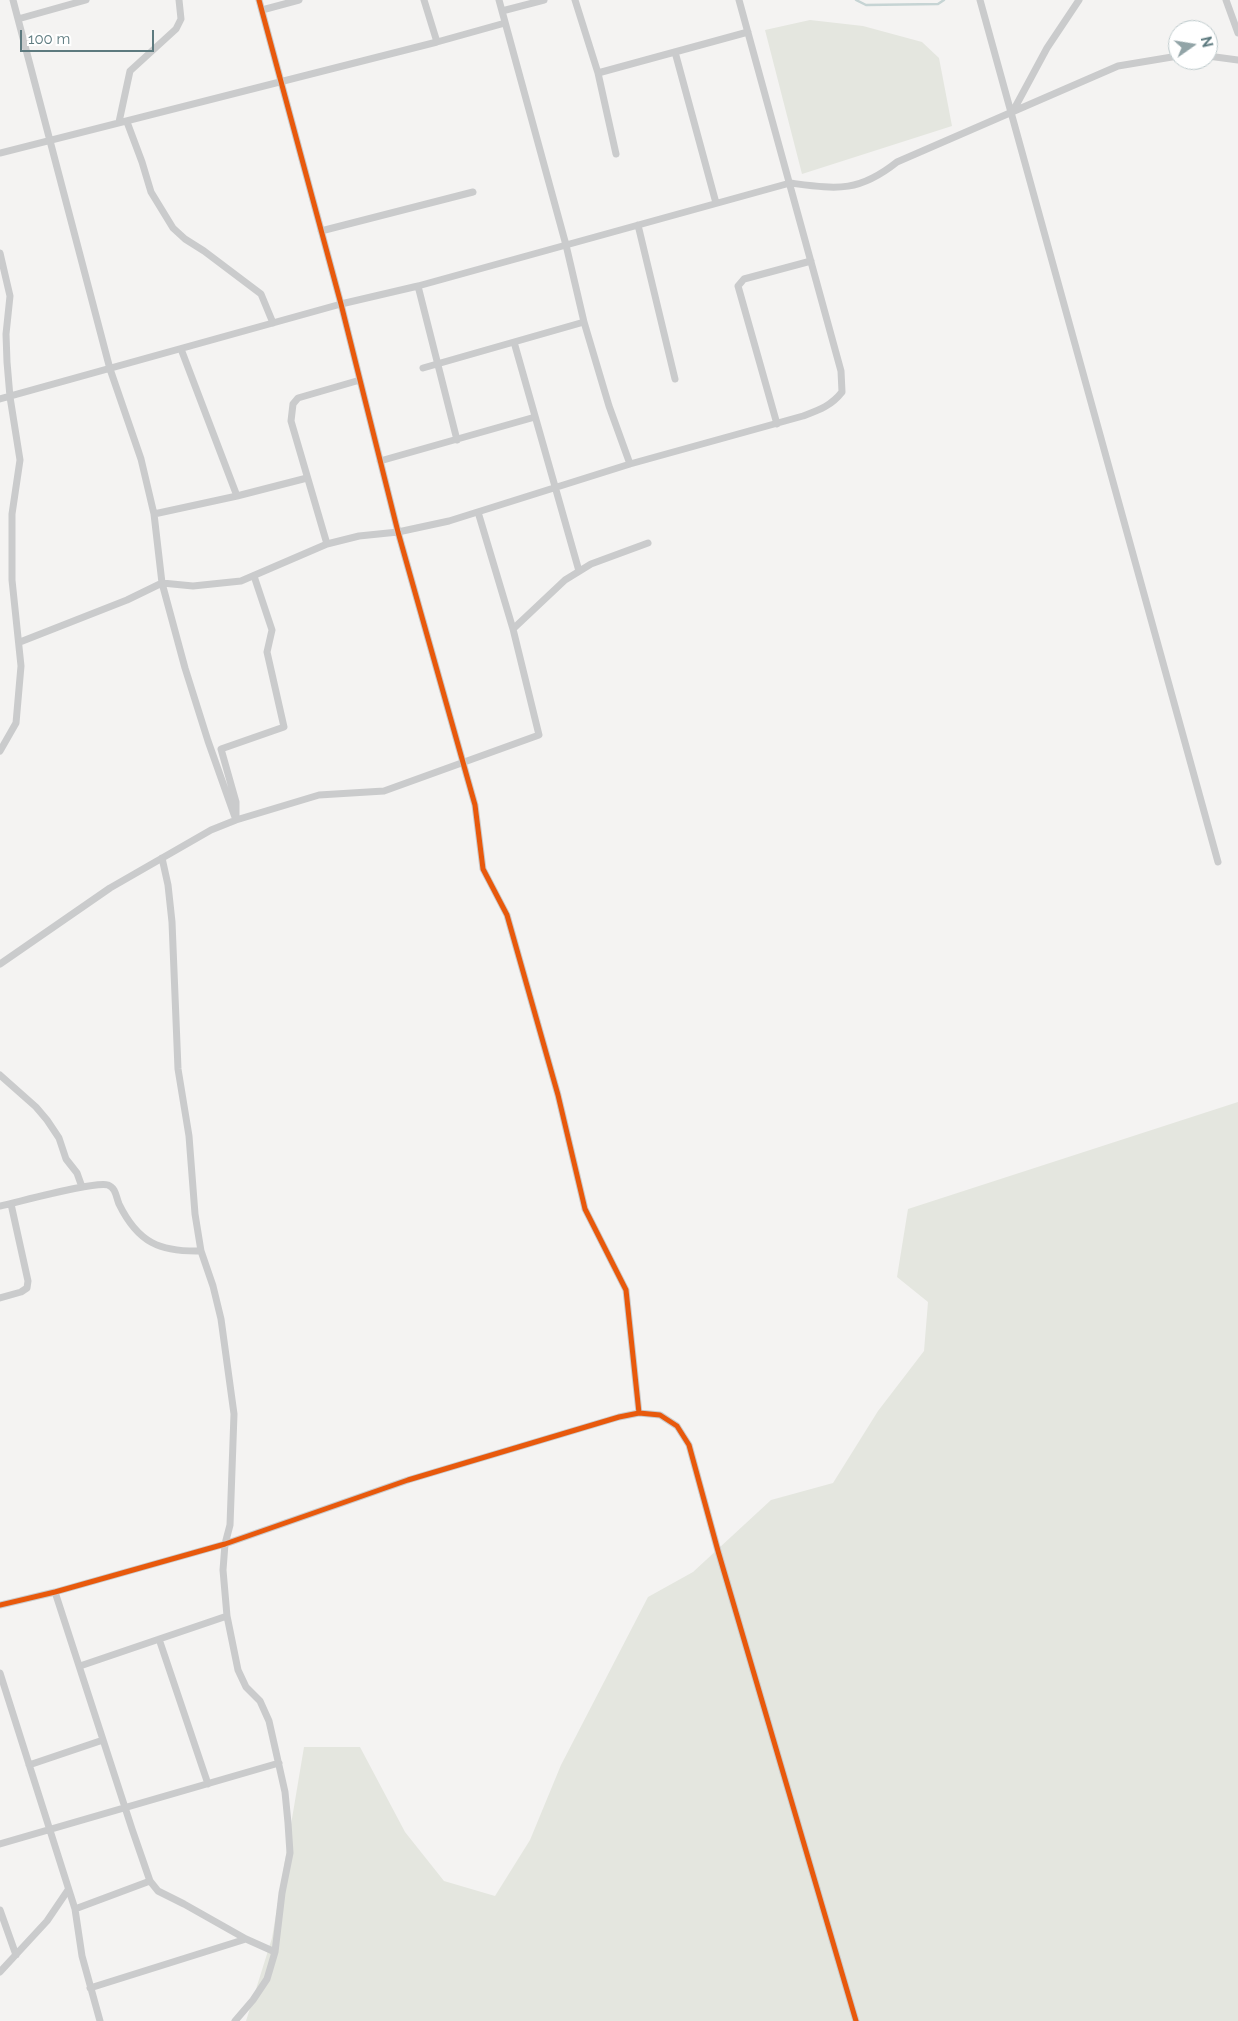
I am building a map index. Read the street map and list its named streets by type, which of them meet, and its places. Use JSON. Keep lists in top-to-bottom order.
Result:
{
  "scale_bar": "100 m",
  "north": "right"
}
